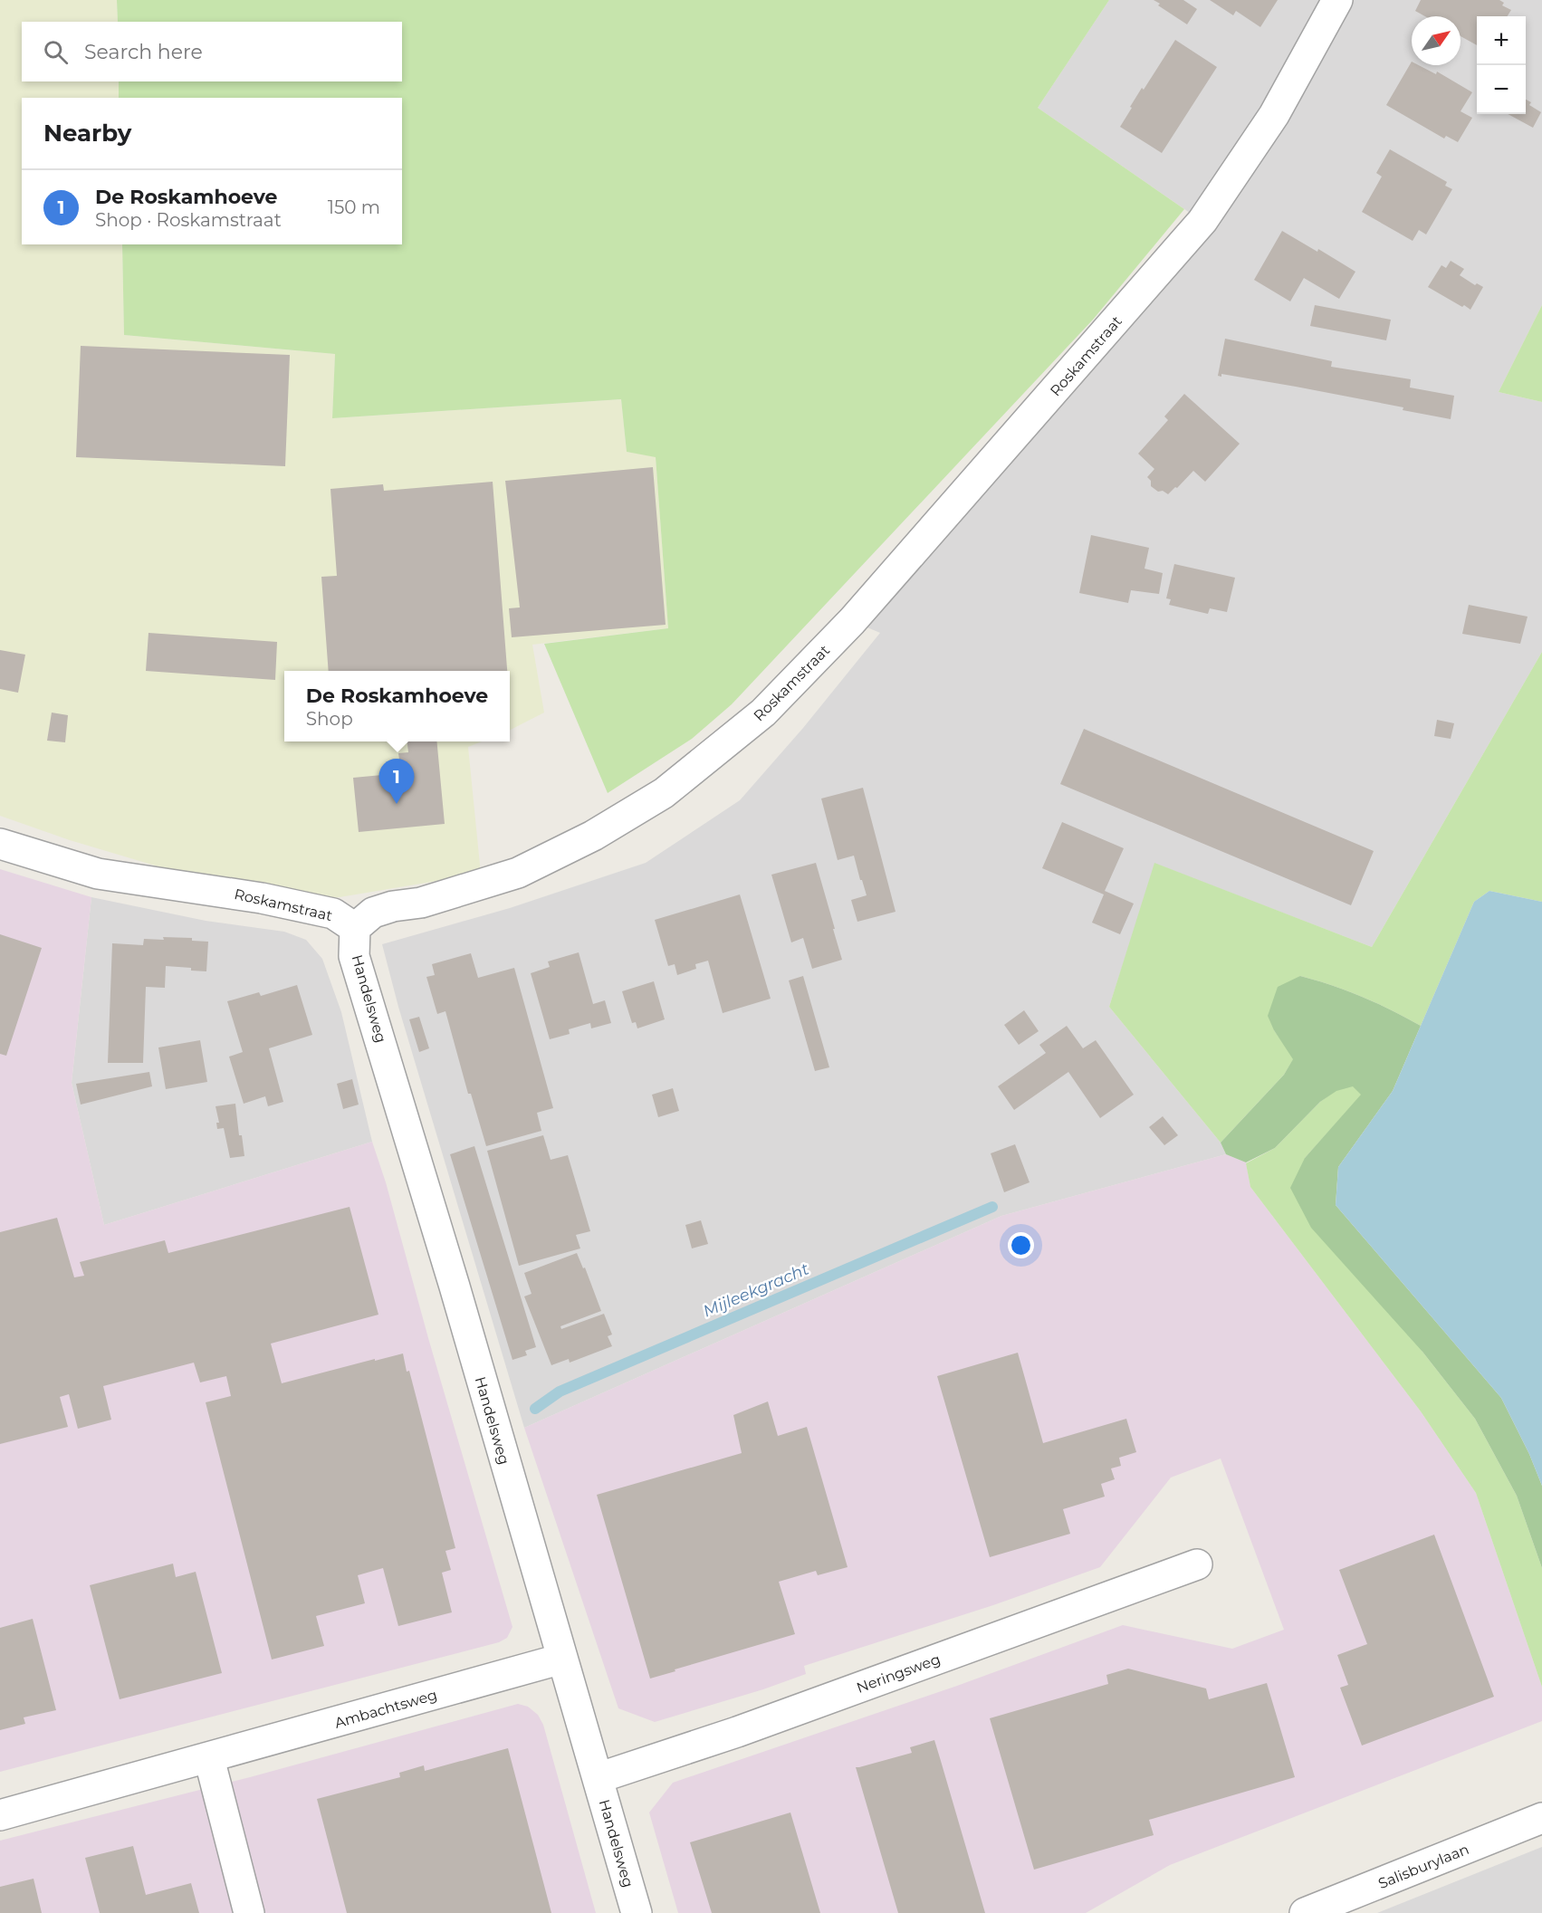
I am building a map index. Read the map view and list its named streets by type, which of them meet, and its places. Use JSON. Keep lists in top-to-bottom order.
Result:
{
  "streets": {
    "street": [
      "Roskamstraat",
      "Handelsweg",
      "Neringsweg",
      "Ambachtsweg",
      "Salisburylaan"
    ]
  },
  "crossings": [
    ["Roskamstraat", "Handelsweg"],
    ["Handelsweg", "Neringsweg"],
    ["Handelsweg", "Ambachtsweg"]
  ],
  "water": ["Mijleekgracht"],
  "north": "top right",
  "page": {
    "map_buttons": ["+", "−"],
    "search": "Search here",
    "heading": "Nearby",
    "list": [
      {
        "mark": "1",
        "name": "De Roskamhoeve",
        "note": "Shop · Roskamstraat",
        "value": "150 m"
      }
    ],
    "popup": ["De Roskamhoeve", "Shop"],
    "pins": "1"
  }
}
